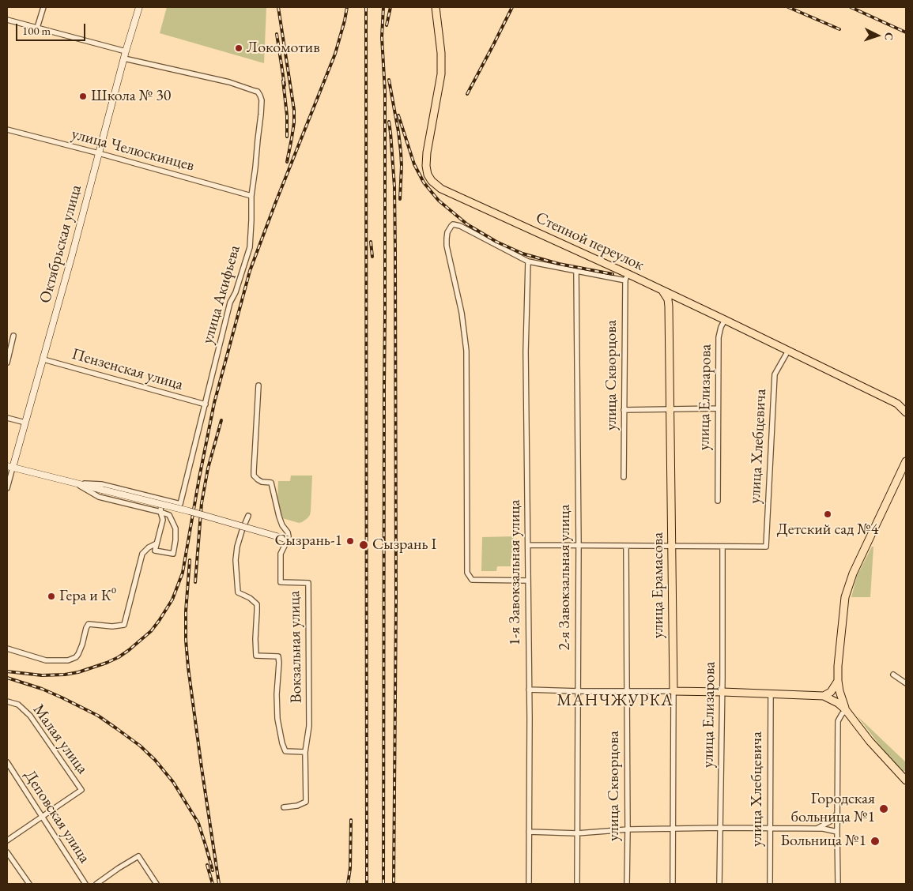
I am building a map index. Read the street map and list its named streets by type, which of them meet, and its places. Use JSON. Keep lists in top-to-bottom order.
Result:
{
  "streets": {
    "main road": ["Степной переулок", "Октябрьская улица", "улица Ерамасова"],
    "street": [
      "улица Челюскинцев",
      "улица Акифьева",
      "Пензенская улица",
      "улица Скворцова",
      "улица Елизарова",
      "улица Хлебцевича",
      "1-я Завокзальная улица",
      "2-я Завокзальная улица",
      "Вокзальная улица",
      "Малая улица",
      "Деповская улица"
    ]
  },
  "crossings": [
    ["улица Челюскинцев", "Октябрьская улица"],
    ["улица Челюскинцев", "улица Акифьева"],
    ["Степной переулок", "улица Скворцова"],
    ["Степной переулок", "улица Елизарова"],
    ["Степной переулок", "улица Хлебцевича"],
    ["Степной переулок", "улица Ерамасова"],
    ["Октябрьская улица", "улица Акифьева"],
    ["Октябрьская улица", "Пензенская улица"],
    ["улица Акифьева", "Пензенская улица"],
    ["улица Елизарова", "улица Хлебцевича"],
    ["Малая улица", "Деповская улица"]
  ],
  "districts": ["МАНЧЖУРКА"],
  "places": [
    "Локомотив",
    "Школа № 30",
    "Детский сад №4",
    "Сызрань-1",
    "Сызрань I",
    "Гера и К⁰",
    "Городская больница №1",
    "Больница №1"
  ],
  "scale_bar": "100 m",
  "north": "right"
}
